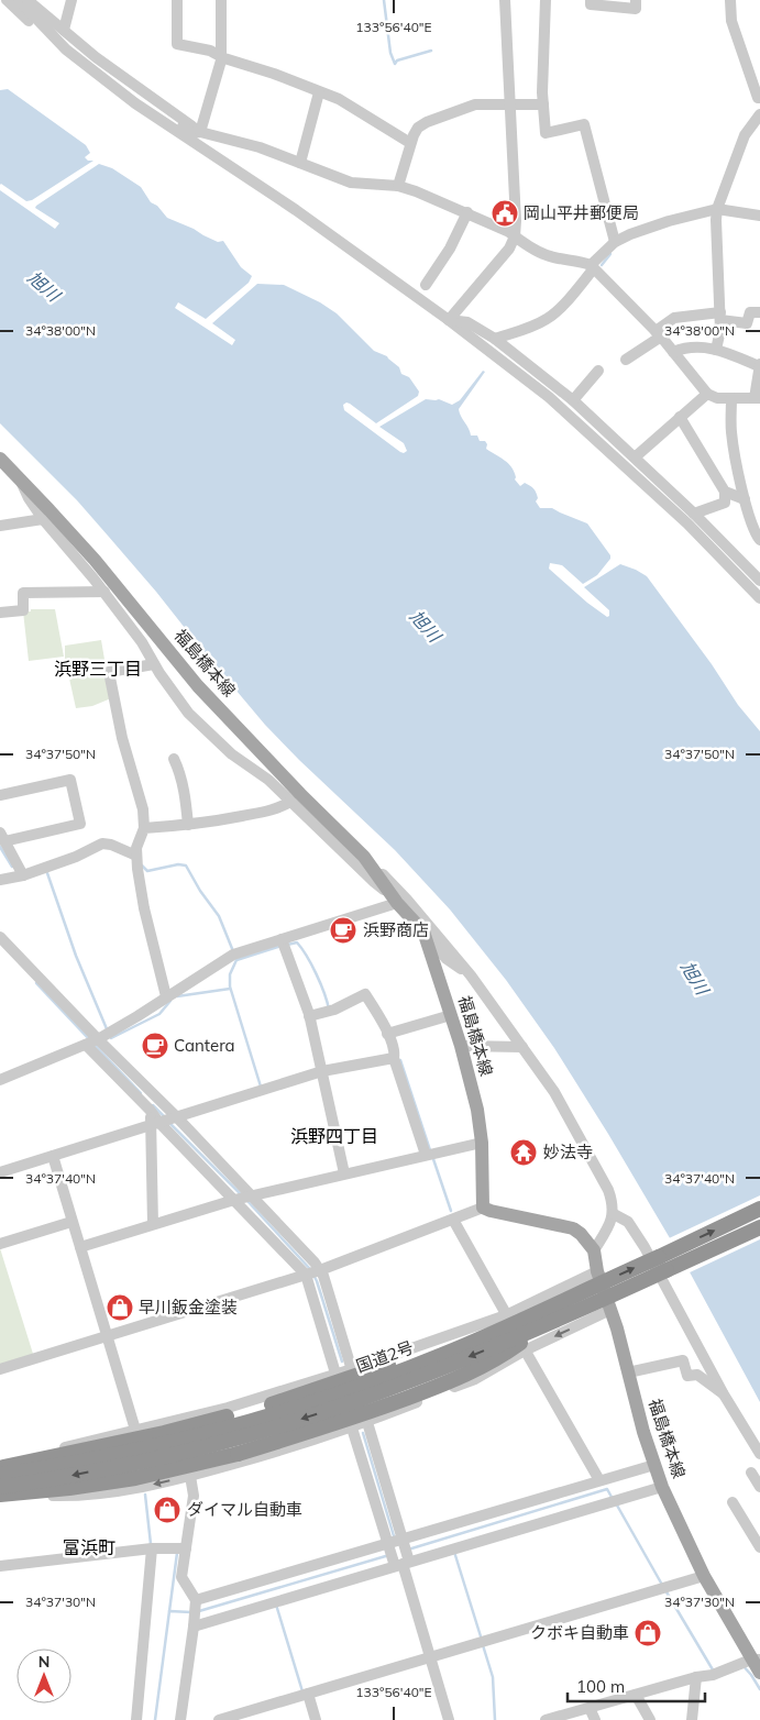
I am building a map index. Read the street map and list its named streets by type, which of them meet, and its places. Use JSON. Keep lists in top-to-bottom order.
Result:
{
  "streets": {
    "highway": ["国道2号"],
    "main road": ["福島橋本線"]
  },
  "districts": ["浜野三丁目", "浜野四丁目", "富浜町"],
  "water": ["旭川"],
  "places": {
    "public building": ["岡山平井郵便局"],
    "cafe": ["浜野商店", "Cantera"],
    "temple": ["妙法寺"],
    "shop": ["早川鈑金塗装", "ダイマル自動車", "クボキ自動車"]
  },
  "scale_bar": "100 m",
  "north": "top",
  "coordinates": [
    "133°56'40\"E",
    "34°38'00\"N",
    "34°37'50\"N",
    "34°37'40\"N",
    "34°37'30\"N"
  ]
}
